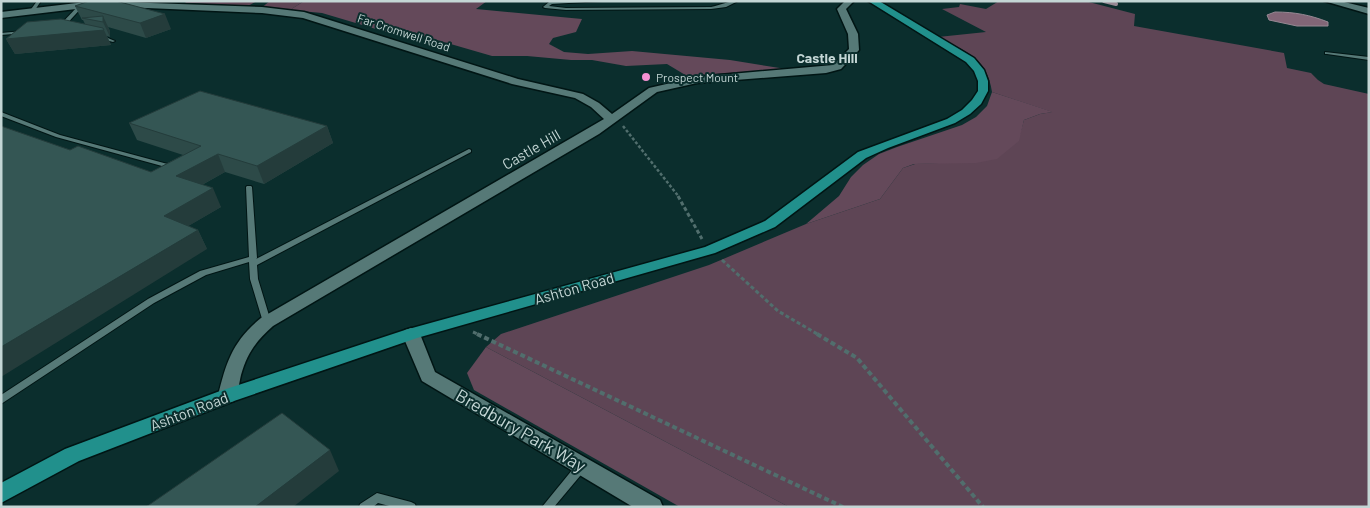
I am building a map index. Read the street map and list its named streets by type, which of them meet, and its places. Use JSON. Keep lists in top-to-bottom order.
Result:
{
  "streets": {
    "highway": ["Ashton Road"],
    "street": ["Far Cromwell Road", "Castle Hill", "Bredbury Park Way"]
  },
  "crossings": [
    ["Far Cromwell Road", "Castle Hill"],
    ["Castle Hill", "Ashton Road"],
    ["Ashton Road", "Bredbury Park Way"]
  ],
  "districts": ["Castle Hill"],
  "places": ["Prospect Mount"]
}
